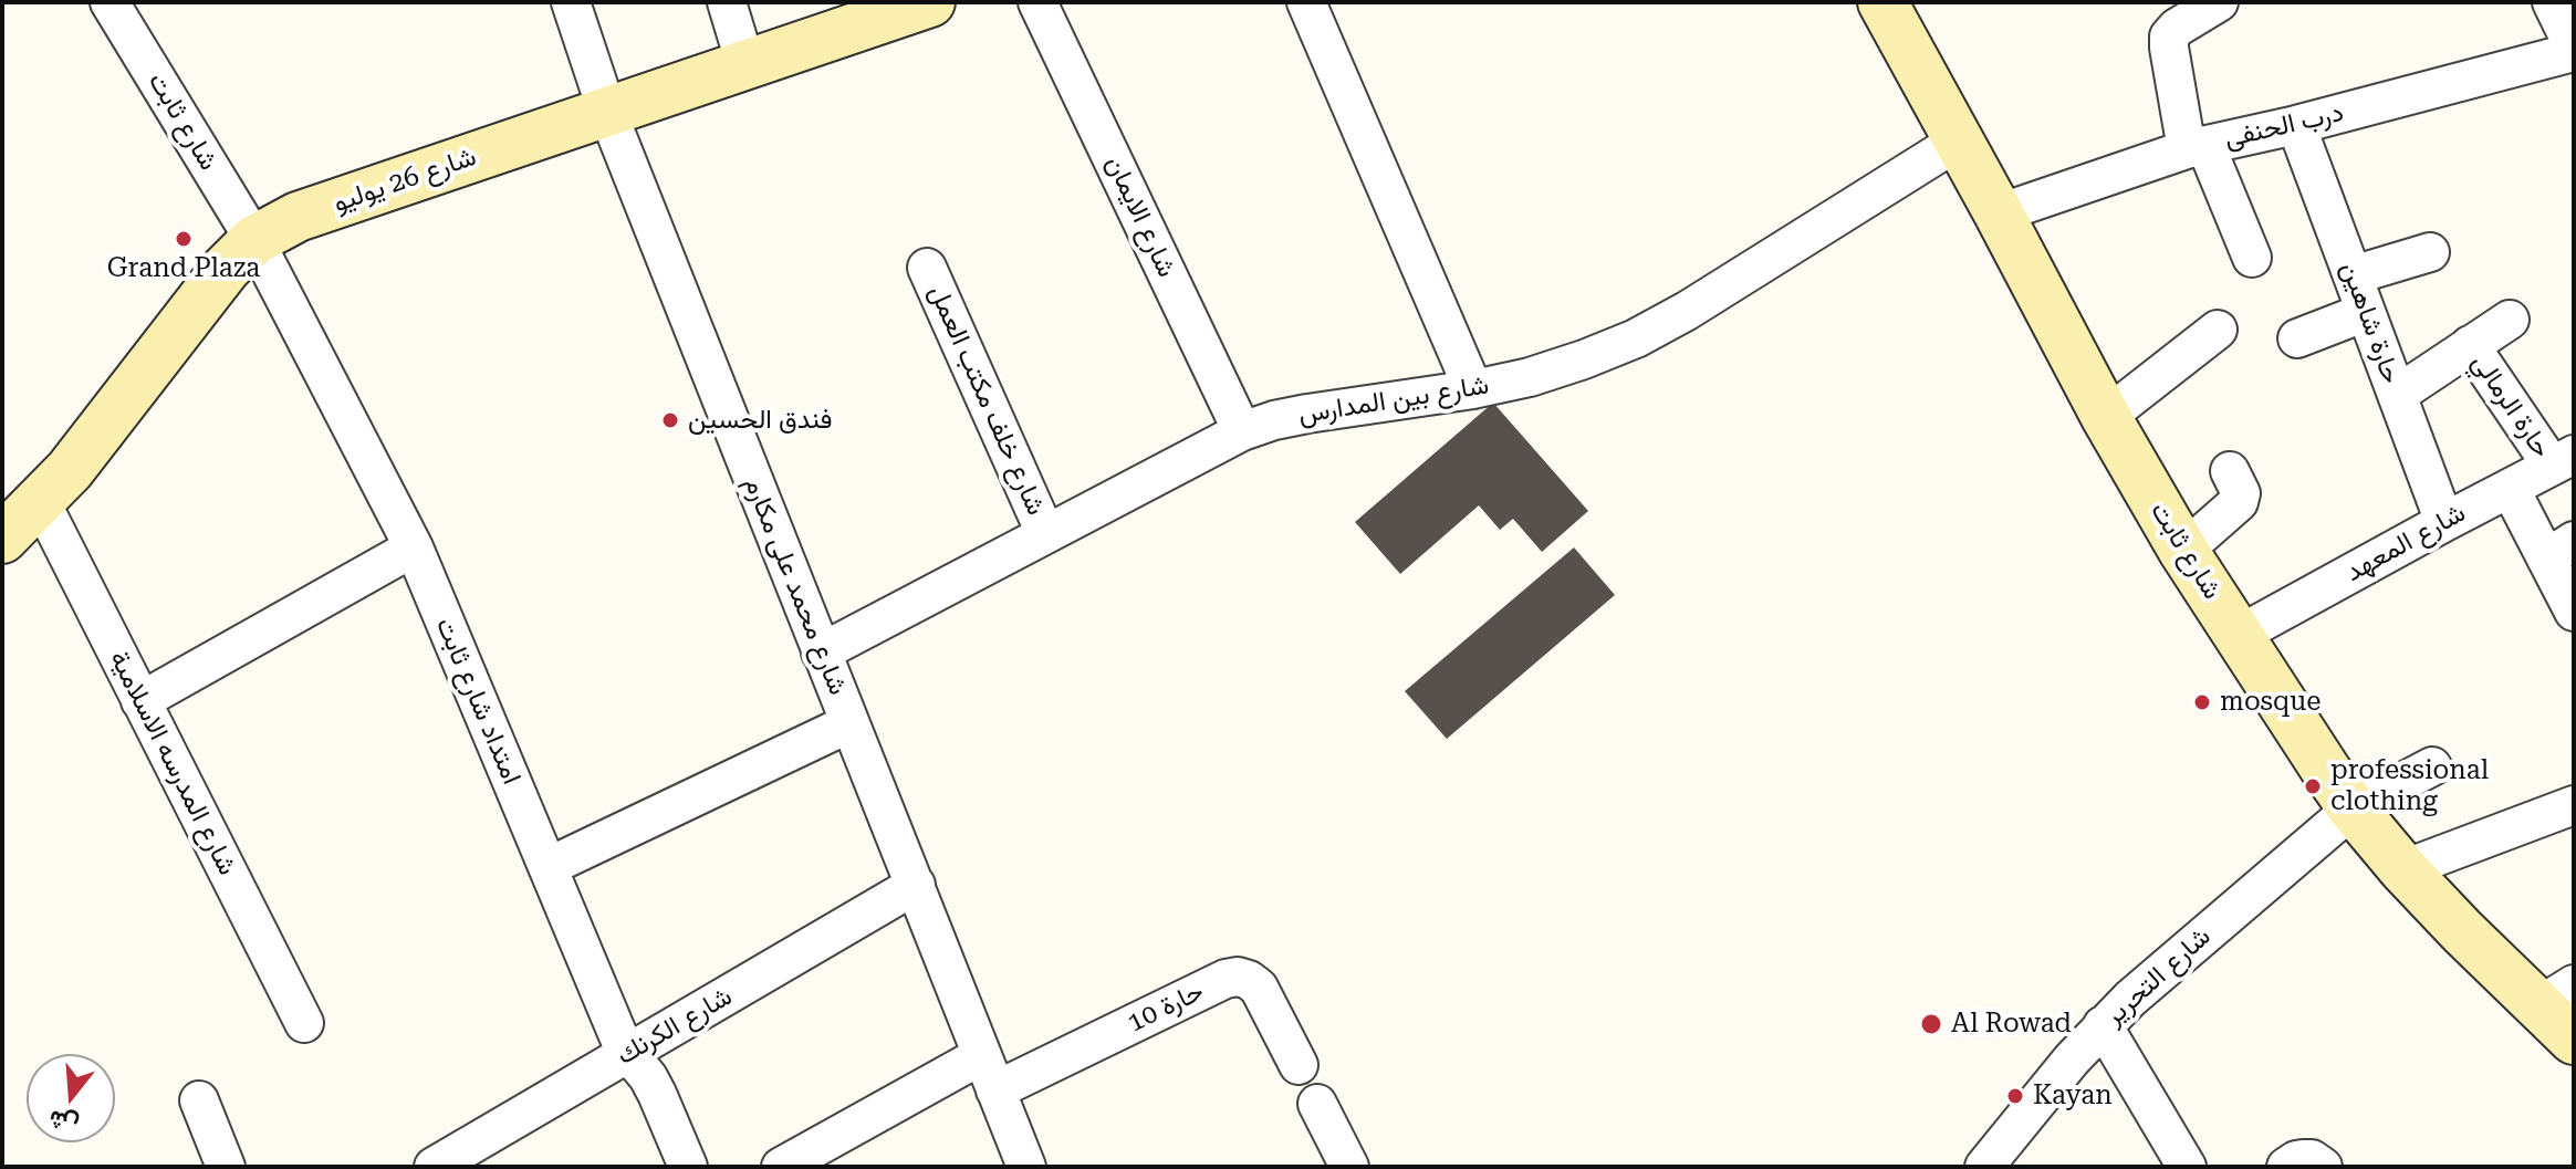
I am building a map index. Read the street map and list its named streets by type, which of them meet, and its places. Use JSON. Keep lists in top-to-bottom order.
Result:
{
  "streets": {
    "main road": ["شارع ثابت", "شارع 26 يوليو"],
    "street": [
      "درب الحنفى",
      "شارع الايمان",
      "حارة شاهين",
      "شارع خلف مكتب العمل",
      "شارع بين المدارس",
      "حارة الرمالي",
      "شارع المعهد",
      "شارع محمد على مكارم",
      "امتداد شارع ثابت",
      "شارع المدرسه الاسلامية",
      "شارع التحرير",
      "حارة 10",
      "شارع الكرنك"
    ]
  },
  "crossings": [
    ["شارع ثابت", "درب الحنفى"],
    ["شارع ثابت", "شارع 26 يوليو"],
    ["شارع ثابت", "شارع بين المدارس"],
    ["شارع ثابت", "شارع المعهد"],
    ["شارع ثابت", "امتداد شارع ثابت"],
    ["شارع ثابت", "شارع التحرير"],
    ["درب الحنفى", "حارة شاهين"],
    ["شارع 26 يوليو", "شارع محمد على مكارم"],
    ["شارع 26 يوليو", "امتداد شارع ثابت"],
    ["شارع 26 يوليو", "شارع المدرسه الاسلامية"],
    ["شارع الايمان", "شارع بين المدارس"],
    ["حارة شاهين", "شارع المعهد"],
    ["شارع خلف مكتب العمل", "شارع بين المدارس"],
    ["شارع بين المدارس", "شارع محمد على مكارم"],
    ["حارة الرمالي", "شارع المعهد"],
    ["شارع محمد على مكارم", "حارة 10"],
    ["شارع محمد على مكارم", "شارع الكرنك"],
    ["امتداد شارع ثابت", "شارع الكرنك"]
  ],
  "places": [
    "Grand Plaza",
    "فندق الحسين",
    "mosque",
    "professional clothing",
    "Al Rowad",
    "Kayan"
  ],
  "north": "bottom"
}
